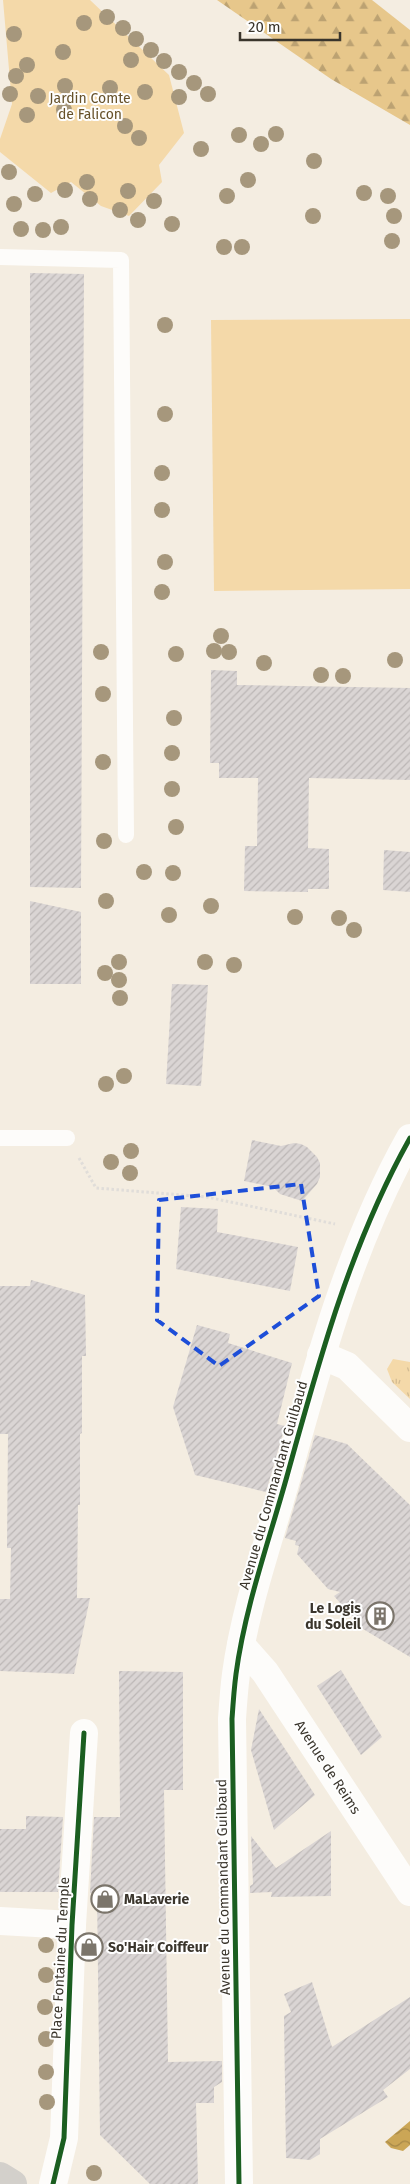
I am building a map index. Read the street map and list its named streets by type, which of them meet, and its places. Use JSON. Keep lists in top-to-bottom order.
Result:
{
  "streets": {
    "street": ["Avenue du Commandant Guilbaud", "Avenue de Reims", "Place Fontaine du Temple"]
  },
  "crossings": [
    ["Avenue du Commandant Guilbaud", "Avenue de Reims"]
  ],
  "parks": ["Jardin Comte de Falicon"],
  "places": {
    "building": ["Le Logis du Soleil"],
    "shop": ["MaLaverie", "So'Hair Coiffeur"]
  },
  "scale_bar": "20 m"
}
